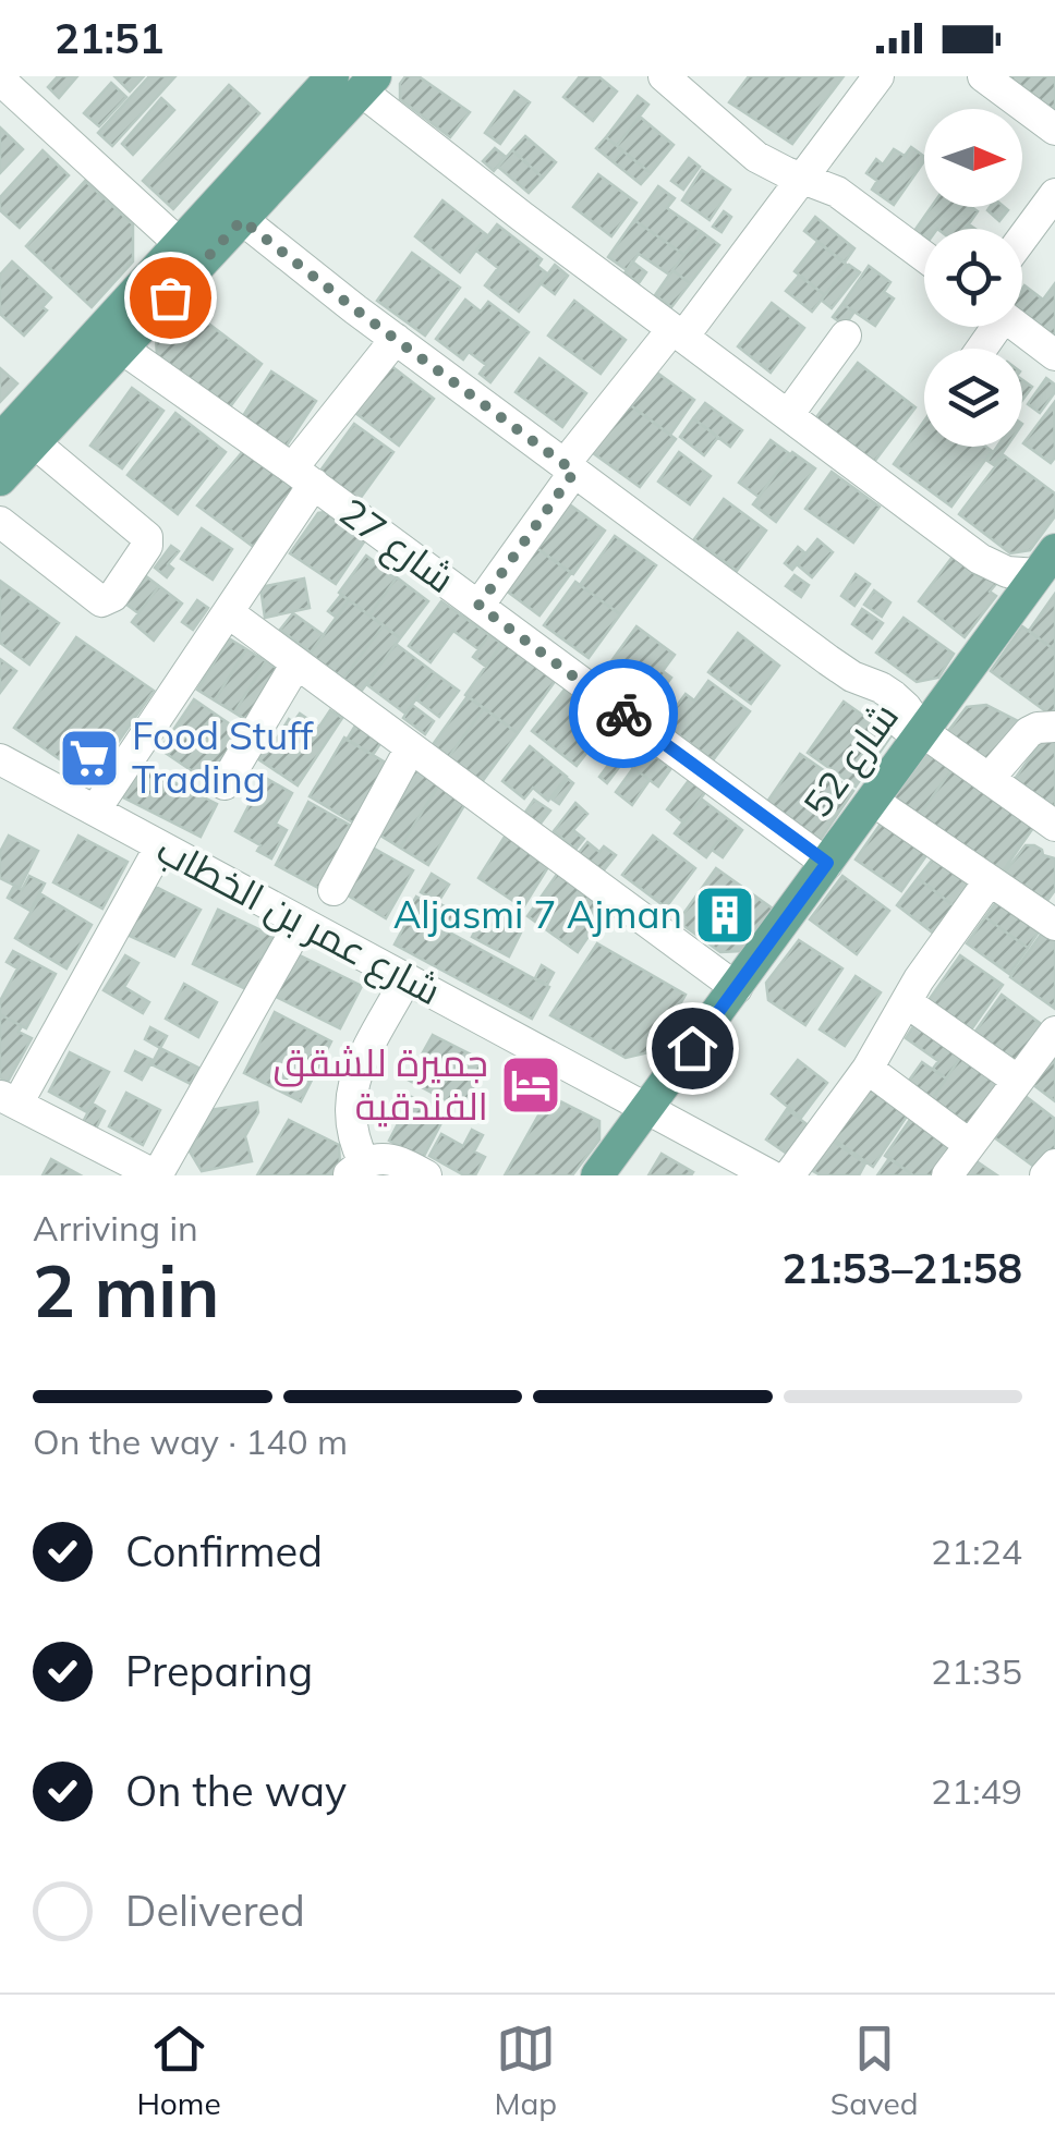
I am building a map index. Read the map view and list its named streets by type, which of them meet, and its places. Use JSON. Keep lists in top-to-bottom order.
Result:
{
  "streets": {
    "main road": ["شارع 52"],
    "street": ["شارع 27", "شارع عمر بن الخطاب"]
  },
  "crossings": [
    ["شارع 27", "شارع 52"],
    ["شارع 52", "شارع عمر بن الخطاب"]
  ],
  "places": {
    "supermarket": ["Food Stuff Trading"],
    "building": ["Aljasmi 7 Ajman"],
    "hotel": ["جميرة للشقق الفندقية"]
  },
  "north": "right",
  "page": {
    "status": "21:51",
    "heading": ["2 min", "Arriving in", "21:53–21:58"],
    "bar": "On the way · 140 m",
    "list": [
      ["Confirmed", "21:24"],
      ["Preparing", "21:35"],
      ["On the way", "21:49"],
      "Delivered"
    ],
    "tabs": ["Home", "Map", "Saved"]
  }
}
